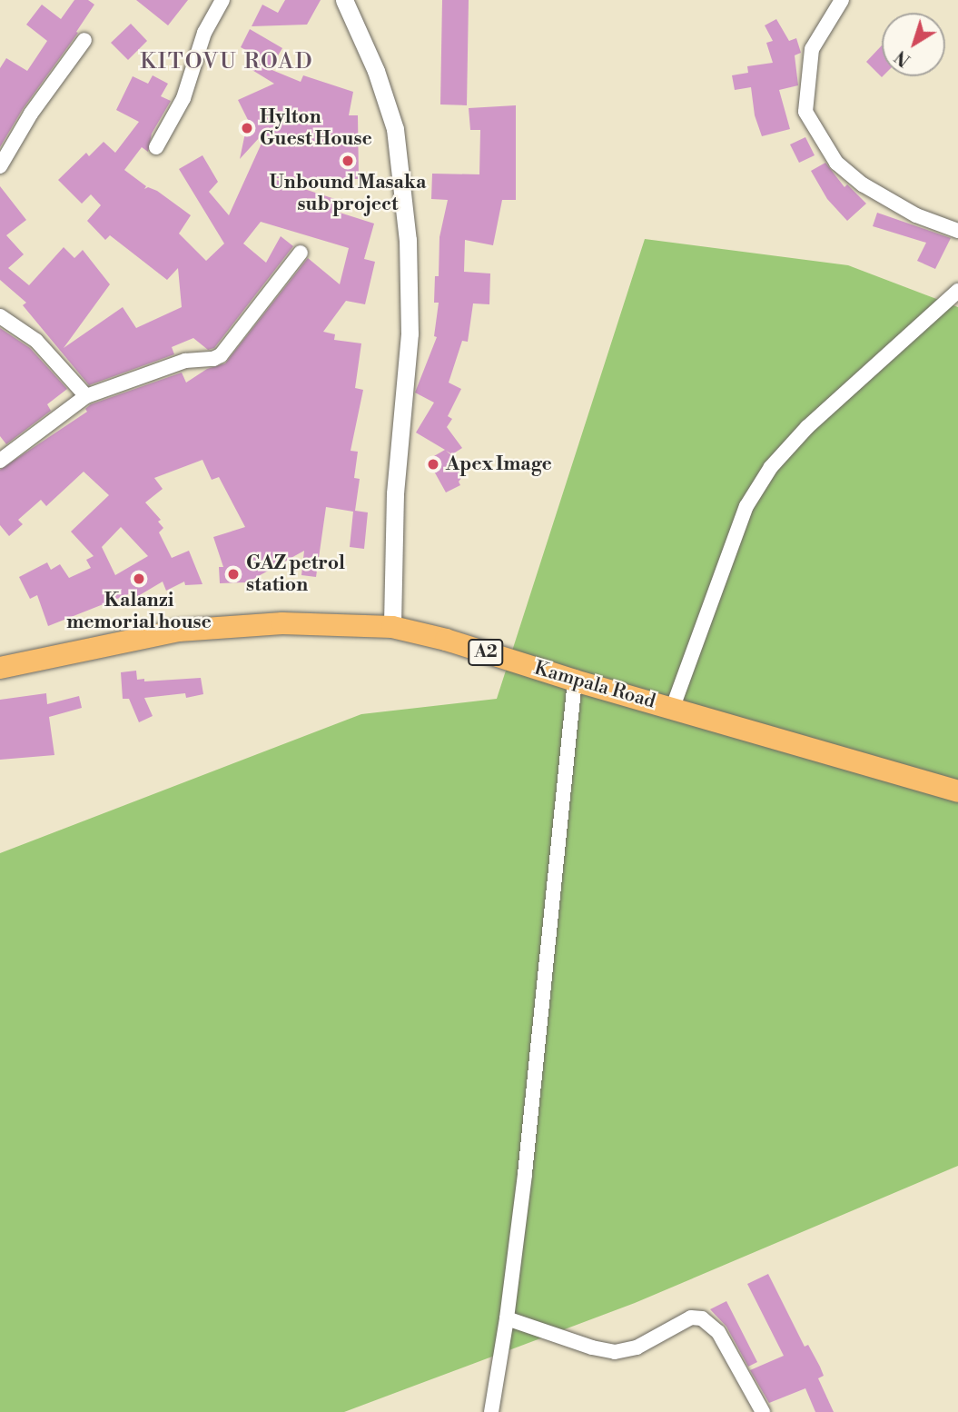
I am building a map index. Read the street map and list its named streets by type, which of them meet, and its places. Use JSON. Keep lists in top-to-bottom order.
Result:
{
  "streets": {
    "main road": ["A2", "Kampala Road"]
  },
  "districts": ["KITOVU ROAD"],
  "places": [
    "Hylton Guest House",
    "Unbound Masaka sub project",
    "Apex Image",
    "GAZ petrol station",
    "Kalanzi memorial house"
  ],
  "north": "bottom left"
}
